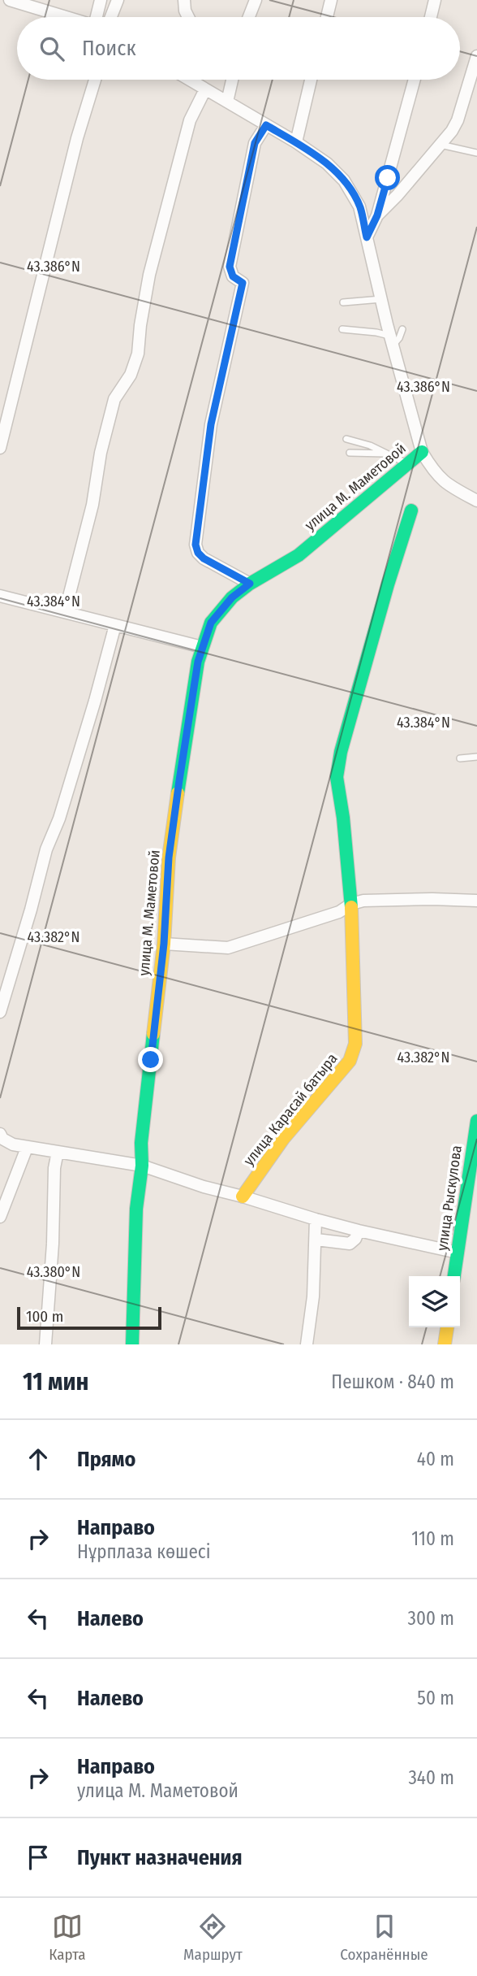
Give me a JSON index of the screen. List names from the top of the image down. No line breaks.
{"streets":{"street":["улица М. Маметовой","улица Карасай батыра","улица Рыскулова"]},"scale_bar":"100 m","page":{"search":"Поиск","scale":"100 m","heading":["11 мин","Пешком · 840 m"],"list":[["Прямо","40 m"],["Направо","Нұрплаза көшесі","110 m"],["Налево","300 m"],["Налево","50 m"],["Направо","улица М. Маметовой","340 m"],"Пункт назначения"],"nav":["Карта","Маршрут","Сохранённые"]},"coordinates":["43.386°N","43.384°N","43.382°N","43.380°N"]}
